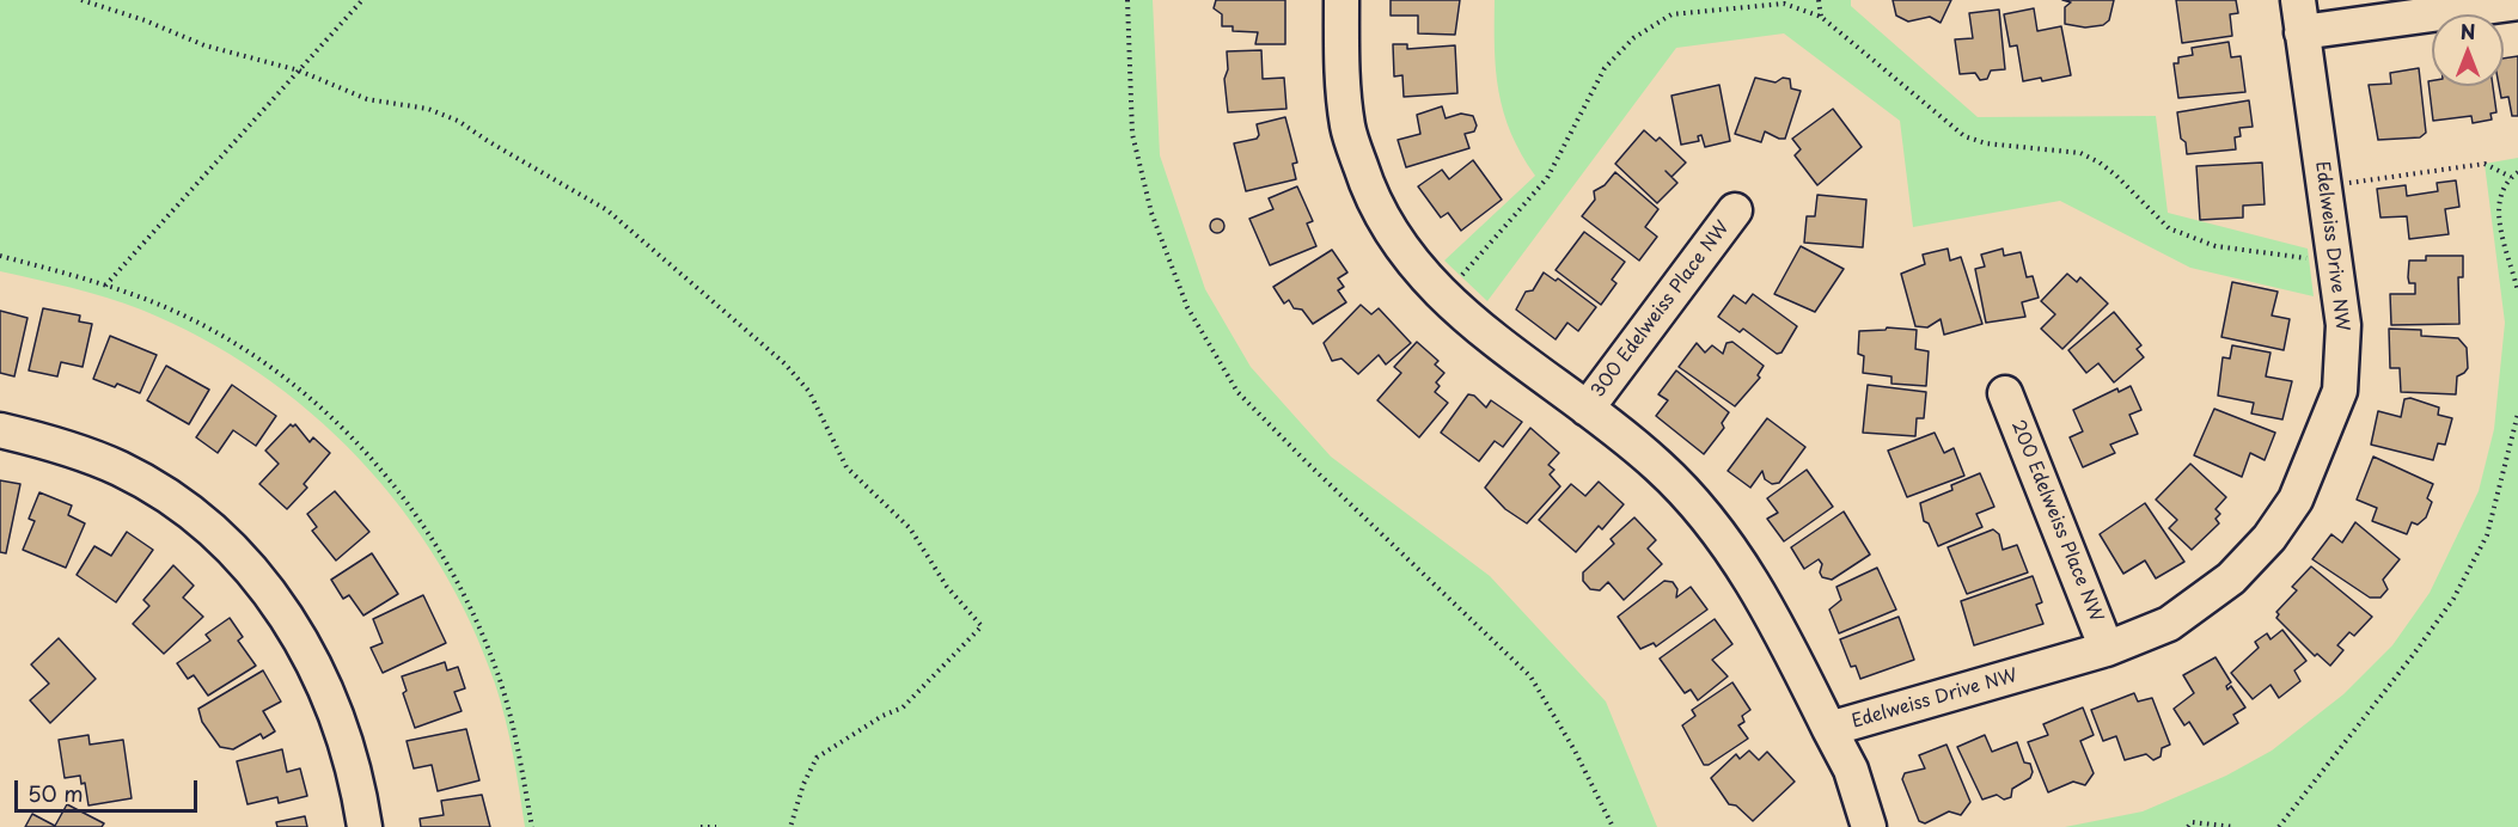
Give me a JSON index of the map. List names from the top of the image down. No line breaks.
{"streets":{"street":["Edelweiss Drive NW","300 Edelweiss Place NW","200 Edelweiss Place NW"]},"crossings":[["Edelweiss Drive NW","300 Edelweiss Place NW"],["Edelweiss Drive NW","200 Edelweiss Place NW"]],"scale_bar":"50 m","north":"top"}
